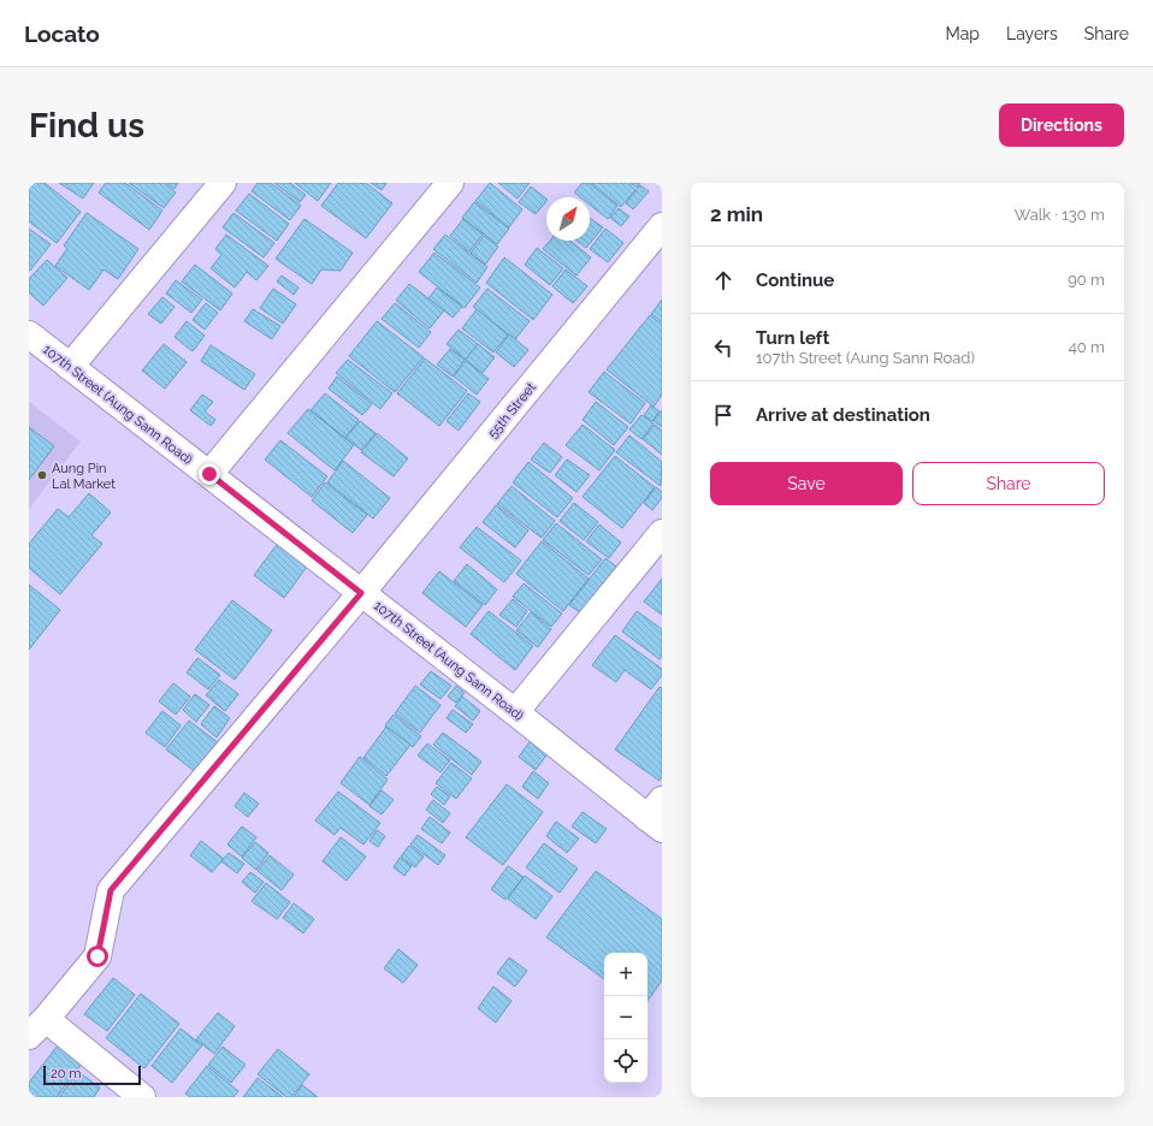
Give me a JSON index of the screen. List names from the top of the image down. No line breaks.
{"streets":{"street":["107th Street (Aung Sann Road)","55th Street"]},"crossings":[["107th Street (Aung Sann Road)","55th Street"]],"places":["Aung Pin Lal Market"],"scale_bar":"20 m","north":"top right","page":{"header":"Locato","nav":["Map","Layers","Share"],"buttons":["Directions",["Save","Share"]],"title":"Find us","heading":["2 min","Walk · 130 m"],"list":[["Continue","90 m"],["Turn left","107th Street (Aung Sann Road)","40 m"],"Arrive at destination"],"map_buttons":["+","−"],"scale":"20 m"}}
